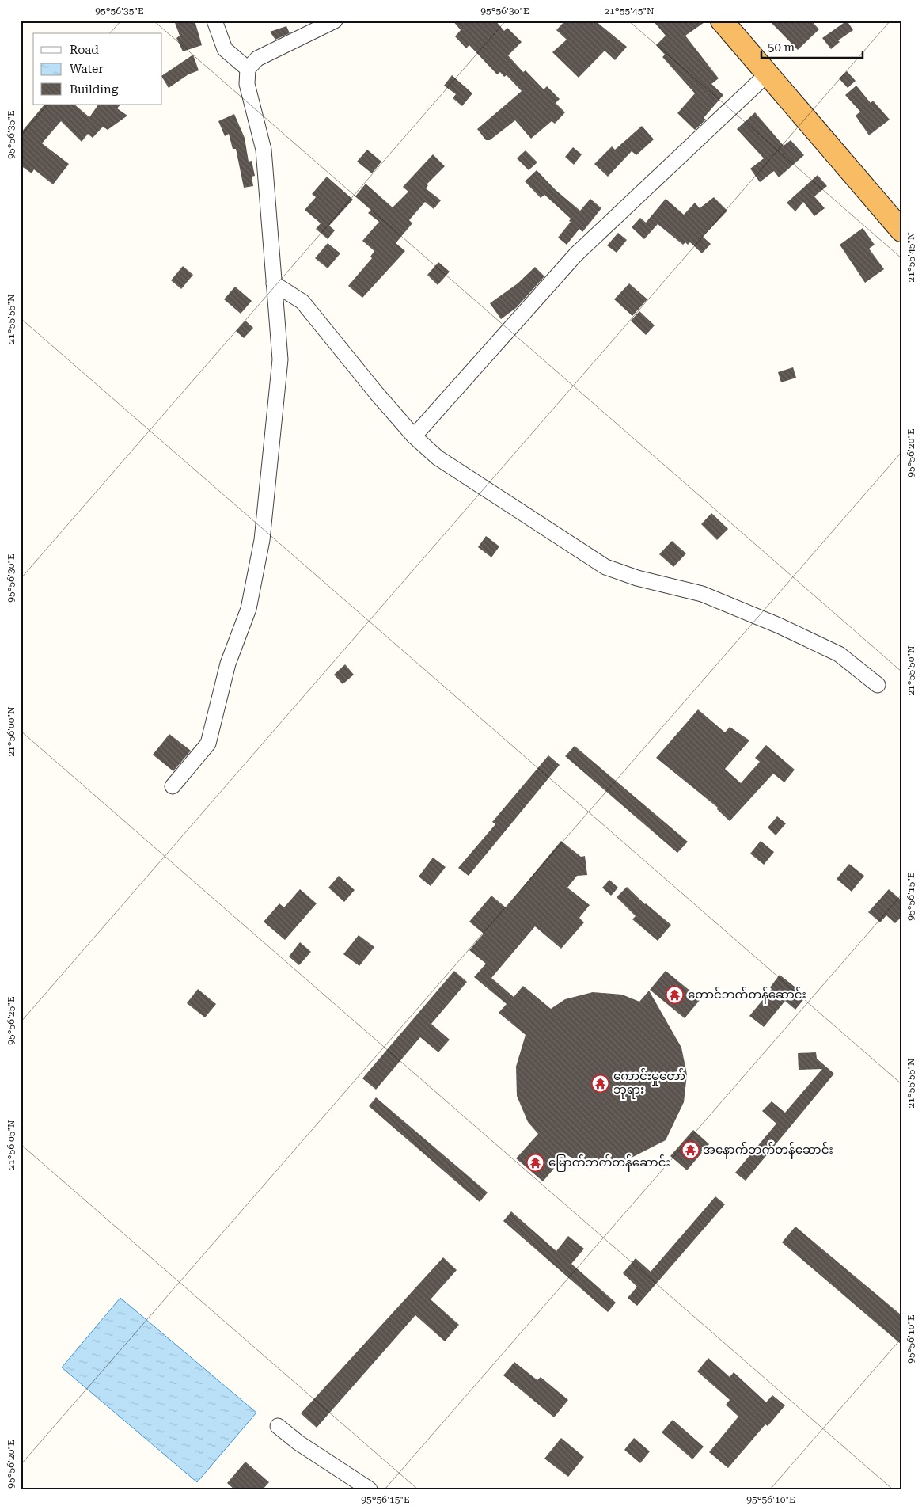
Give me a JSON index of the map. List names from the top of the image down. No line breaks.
{"places":{"temple":["တောင်ဘက်တန်ဆောင်း","ကောင်းမှုတော် ဘုရား","အနောက်ဘက်တန်ဆောင်း","မြောက်ဘက်တန်ဆောင်း"]},"legend":["Road","Water","Building"],"scale_bar":"50 m","coordinates":["95°56'35\"E","95°56'30\"E","21°55'45\"N","21°55'55\"N","95°56'20\"E","21°55'50\"N","21°56'00\"N","95°56'15\"E","95°56'25\"E","21°56'05\"N","95°56'10\"E"]}
